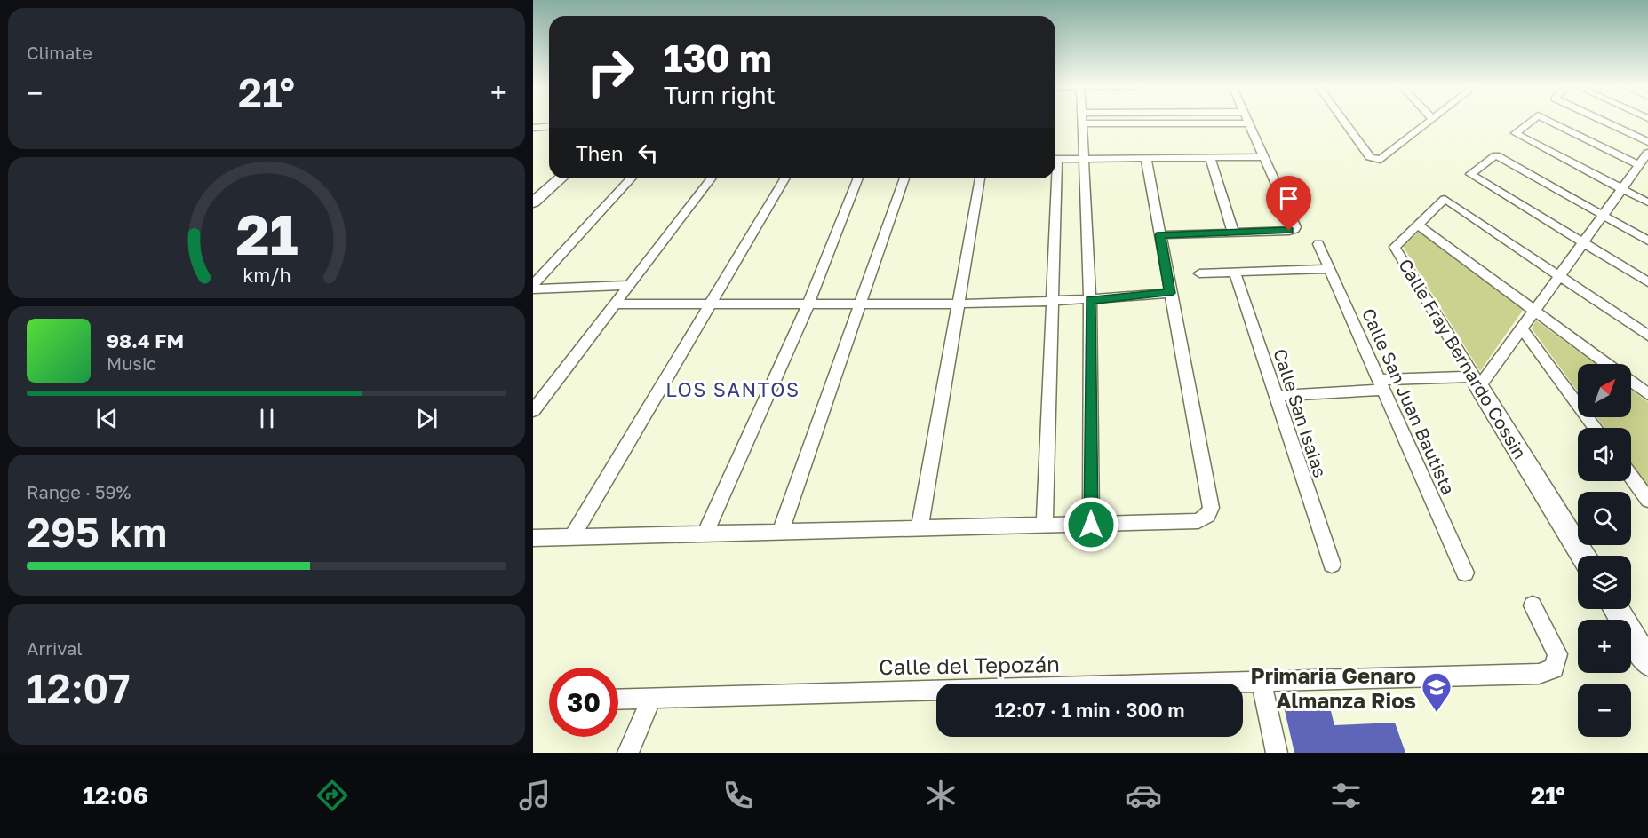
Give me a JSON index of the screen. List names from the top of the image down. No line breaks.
{"streets":{"street":["Calle Fray Bernardo Cossin","Calle San Juan Bautista","Calle San Isaias","Calle del Tepozán"]},"districts":["LOS SANTOS"],"places":{"school or university":["Primaria Genaro Almanza Rios"]},"north":"top right","page":{"tile":["Climate",["Range · 59%","295 km"],["Arrival","12:07"]],"turn":["130 m","Turn right"],"heat":["−","21°","+"],"then":"Then","song":["98.4 FM","Music"],"map_buttons":["+","−"],"limit":"30","trip":"12:07 · 1 min · 300 m","tabs":["12:06","21°"],"gauge":["21","km/h"]}}
